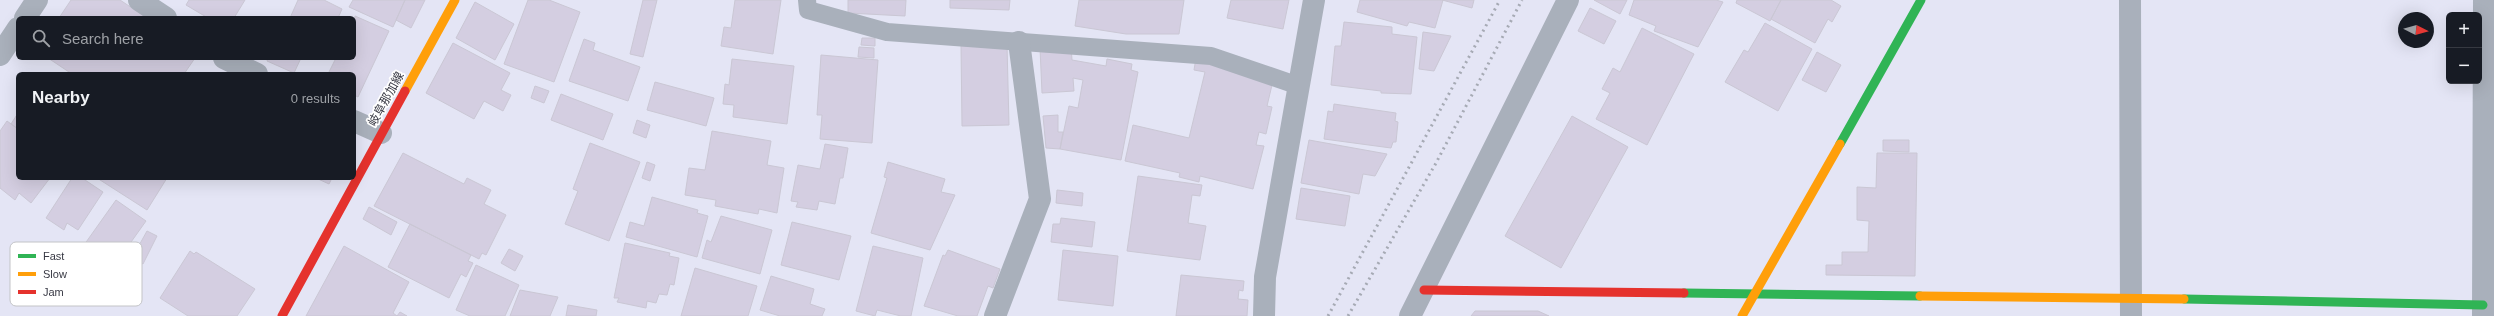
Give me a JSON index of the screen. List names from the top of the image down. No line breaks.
{"streets":{"street":["岐阜那加線"]},"legend":["Fast","Slow","Jam"],"north":"right","page":{"map_buttons":["+","−"],"search":"Search here","heading":["Nearby","0 results"]}}
